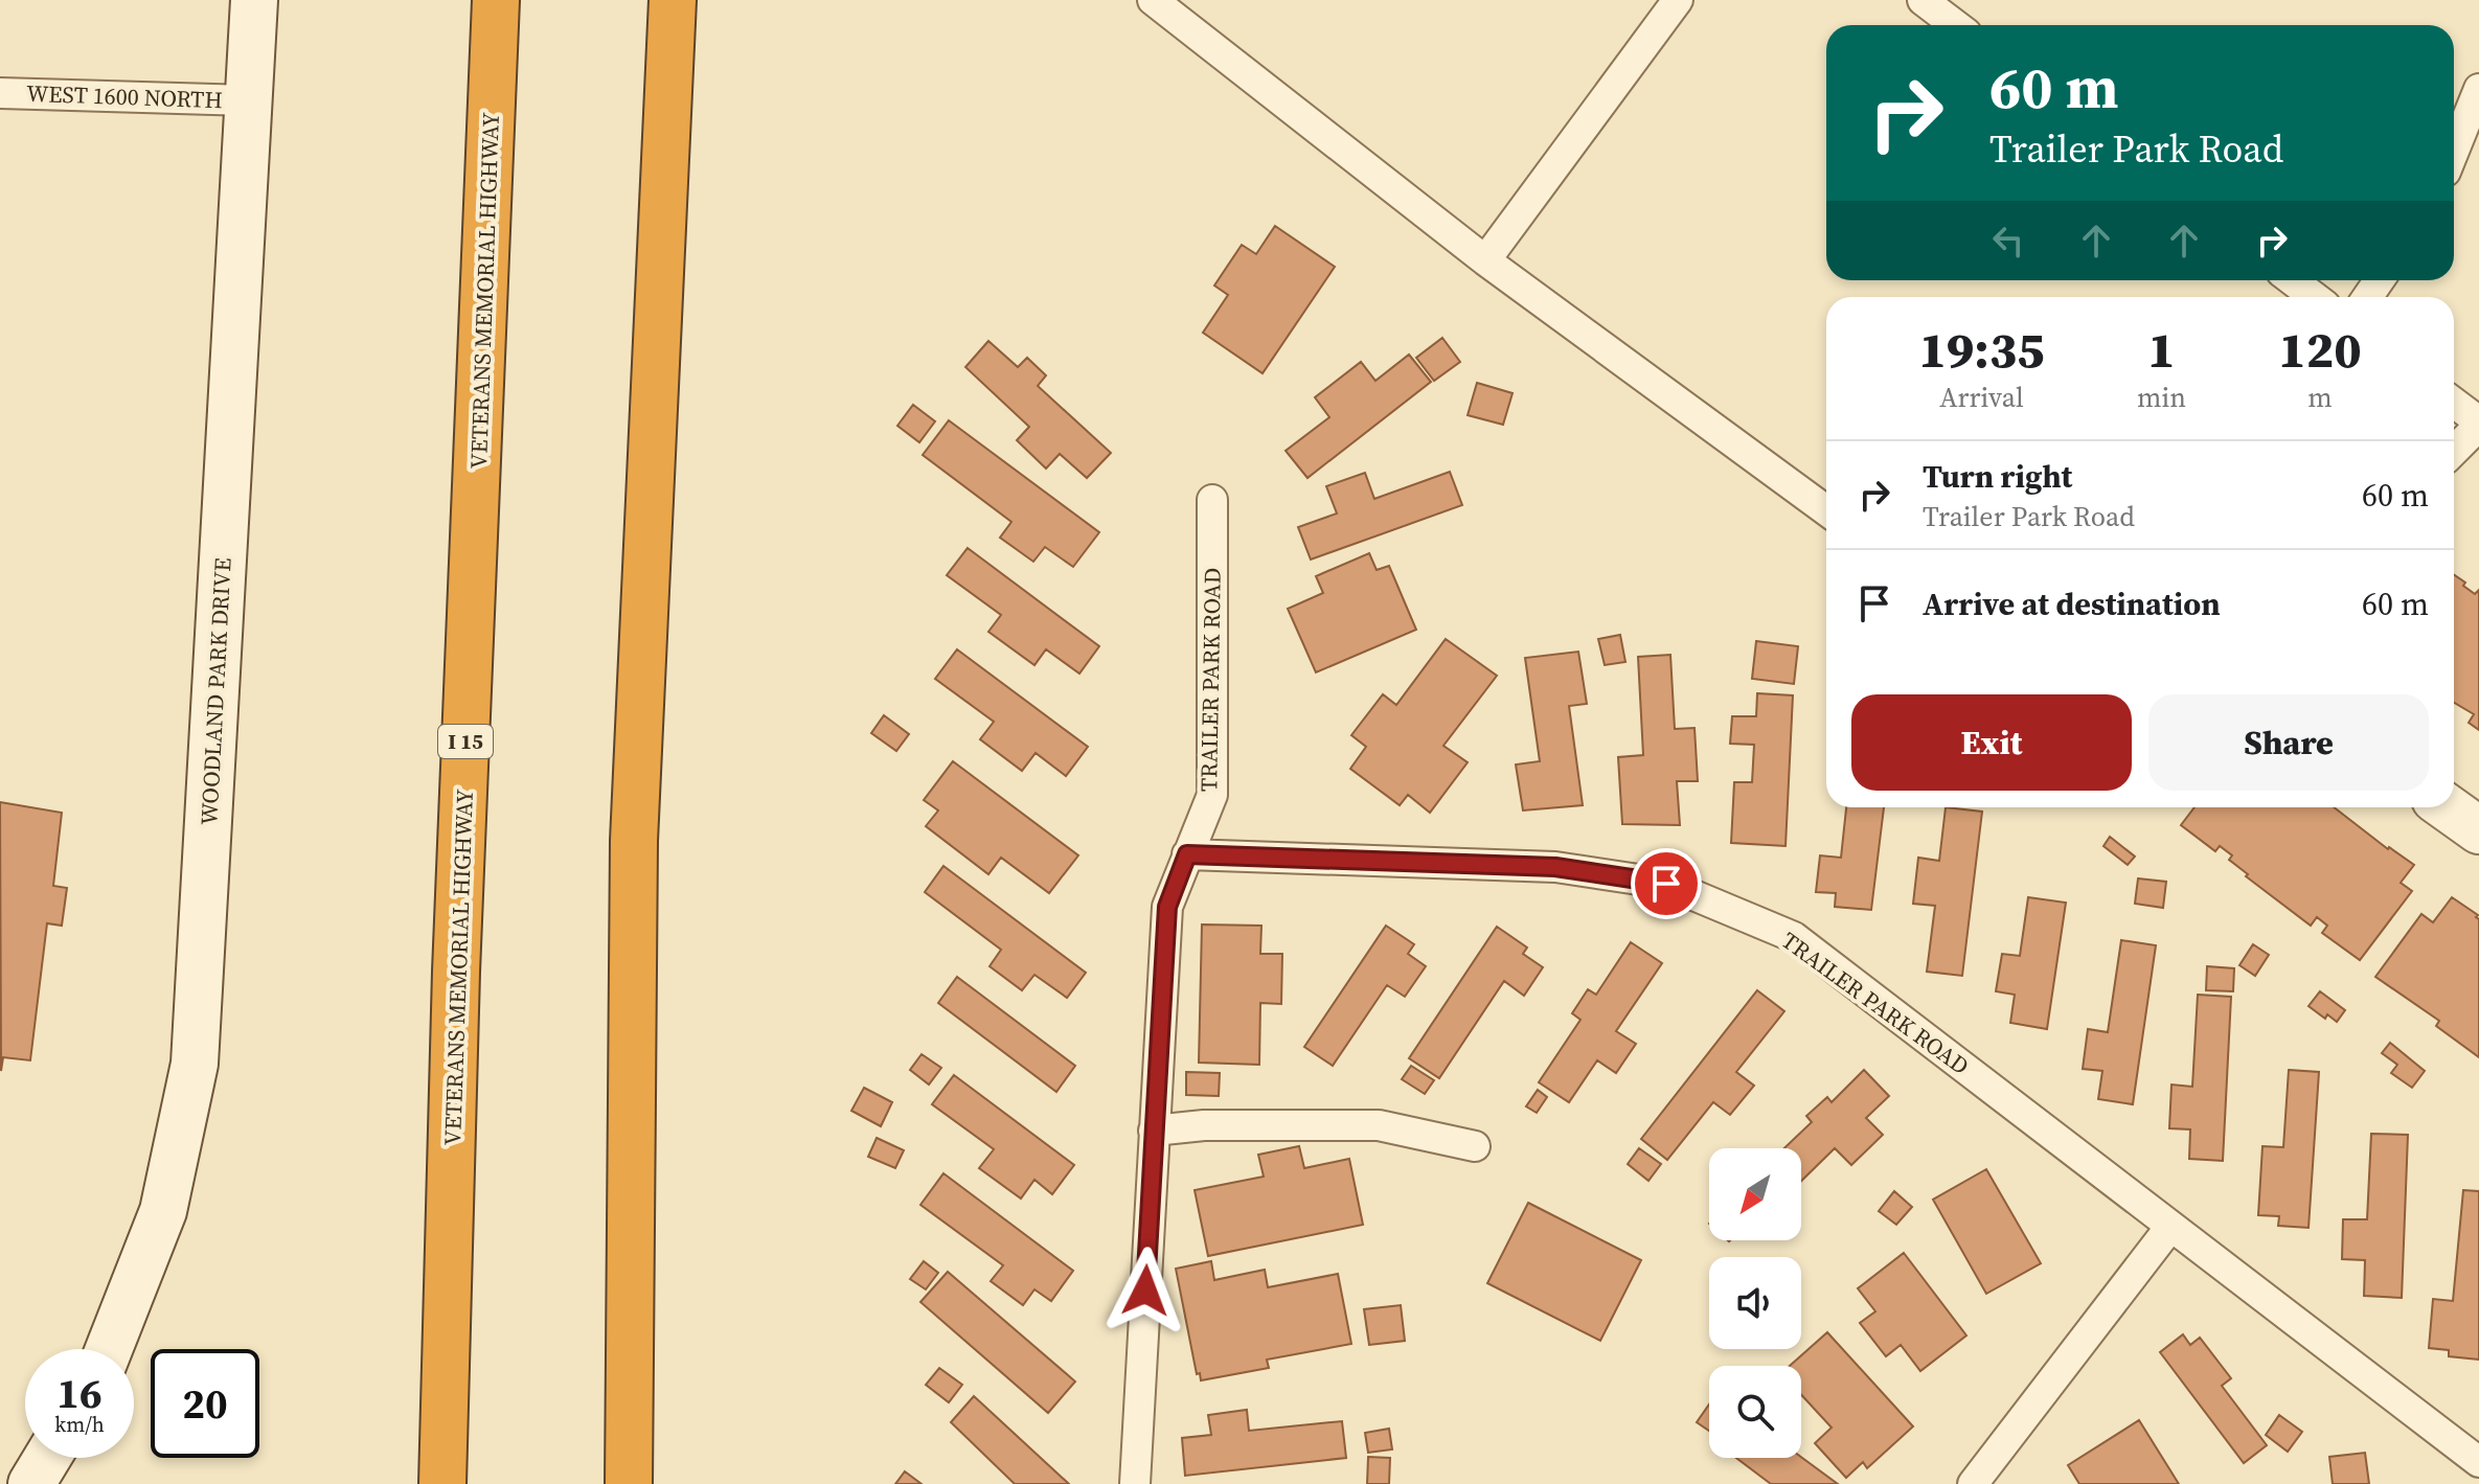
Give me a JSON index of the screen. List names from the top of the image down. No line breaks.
{"streets":{"highway":["VETERANS MEMORIAL HIGHWAY","I 15"],"street":["WOODLAND PARK DRIVE"],"lane":["WEST 1600 NORTH","TRAILER PARK ROAD"]},"crossings":[["WEST 1600 NORTH","WOODLAND PARK DRIVE"]],"north":"bottom left","page":{"turn":["60 m","Trailer Park Road"],"eta":["19:35","Arrival","1","min","120","m"],"list":[{"name":"Turn right","note":"Trailer Park Road","value":"60 m"},{"name":"Arrive at destination","value":"60 m"}],"buttons":["Exit","Share"],"speed":"16 km/h","limit":"20"}}
